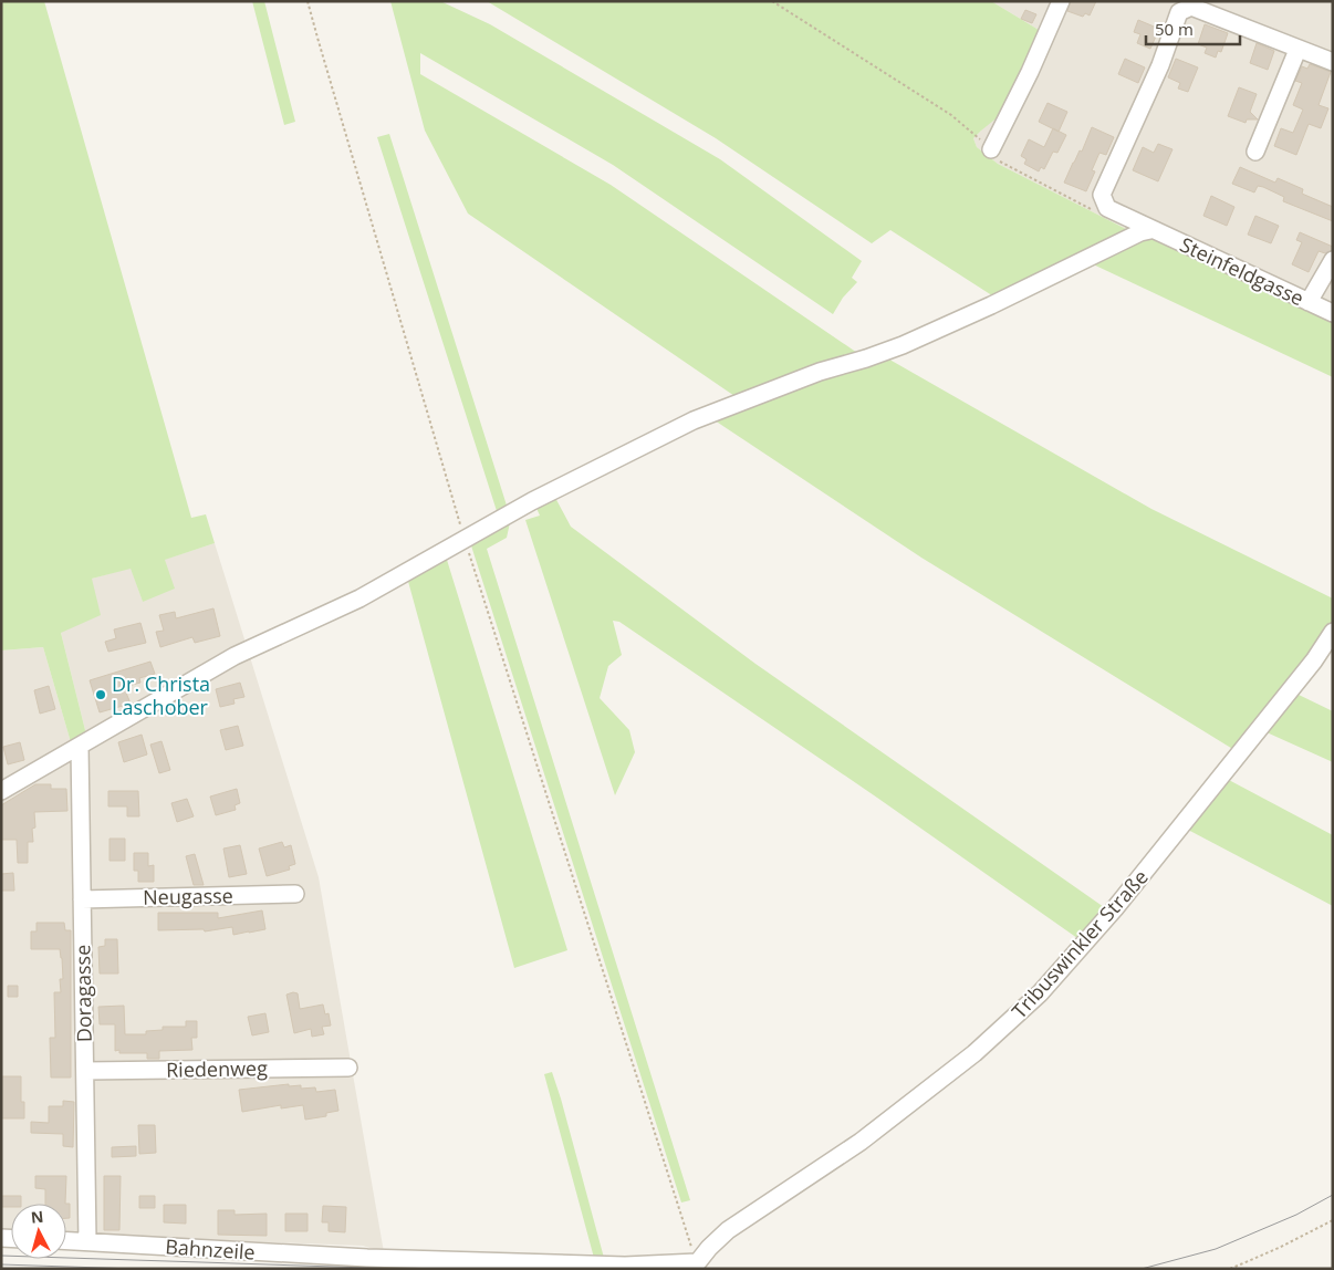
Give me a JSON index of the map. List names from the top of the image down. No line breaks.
{"streets":{"street":["Steinfeldgasse","Neugasse","Tribuswinkler Straße","Doragasse","Riedenweg","Bahnzeile"]},"crossings":[["Neugasse","Doragasse"],["Tribuswinkler Straße","Bahnzeile"],["Doragasse","Riedenweg"],["Doragasse","Bahnzeile"]],"places":["Dr. Christa Laschober"],"scale_bar":"50 m","north":"top"}
